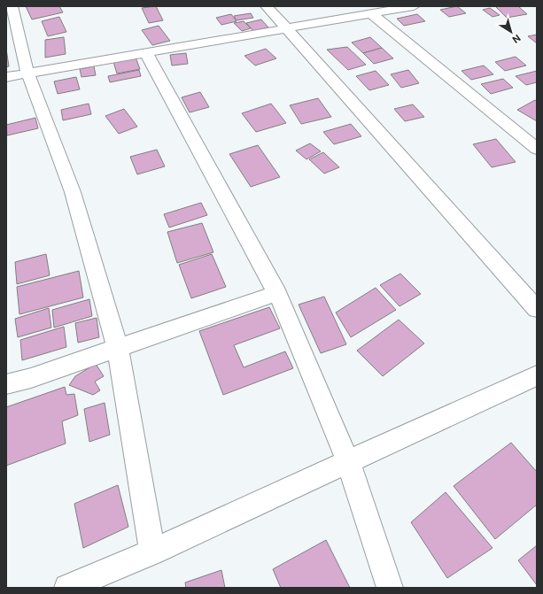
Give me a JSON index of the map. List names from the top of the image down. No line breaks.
{"north":"bottom right"}
